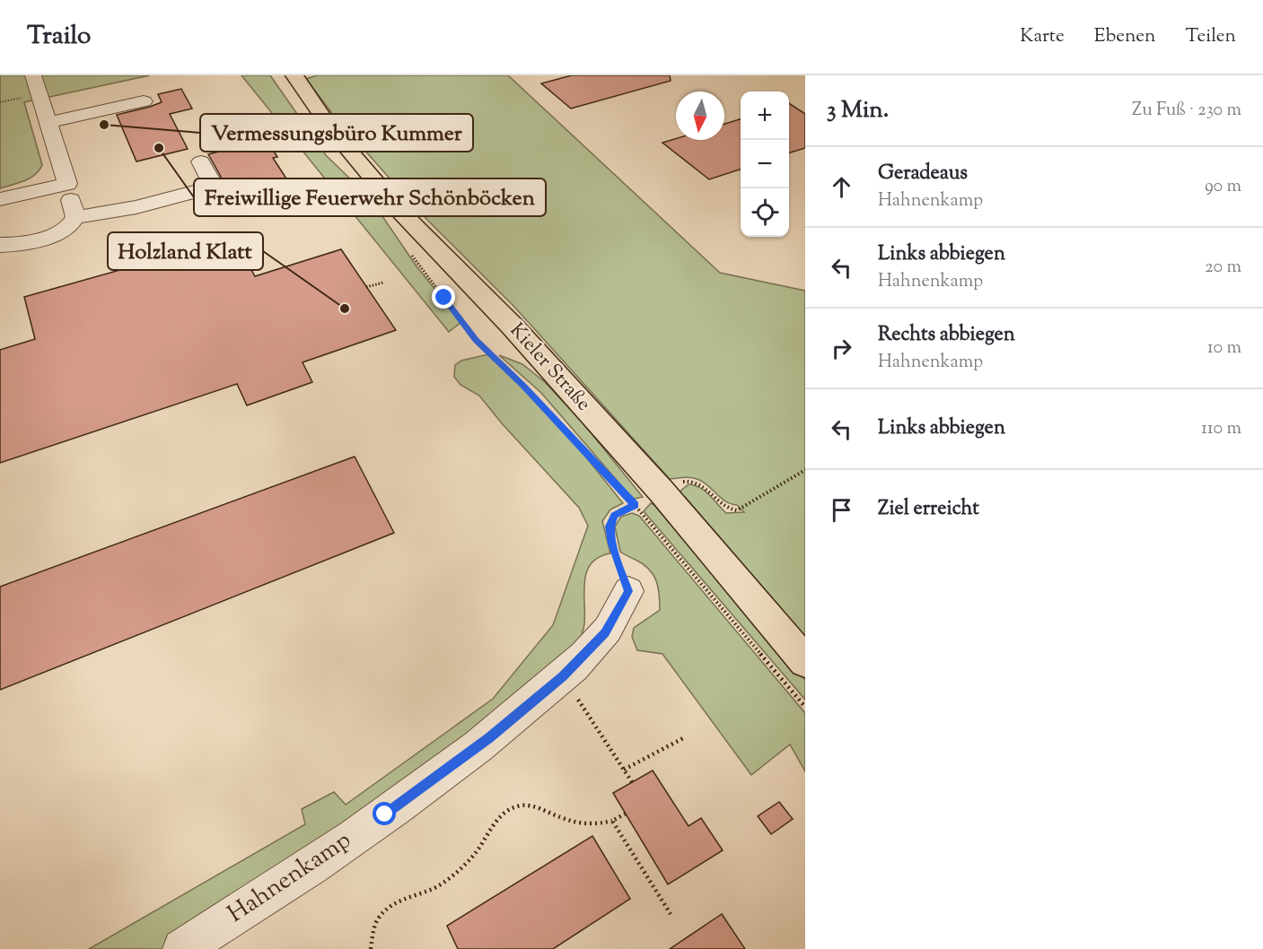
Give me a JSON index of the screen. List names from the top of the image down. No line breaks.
{"streets":{"main road":["Kieler Straße"],"street":["Hahnenkamp"]},"places":["Vermessungsbüro Kummer","Freiwillige Feuerwehr Schönböcken","Holzland Klatt"],"north":"bottom","page":{"header":"Trailo","nav":["Karte","Ebenen","Teilen"],"heading":["3 Min.","Zu Fuß · 230 m"],"map_buttons":["+","−"],"list":[["Geradeaus","Hahnenkamp","90 m"],["Links abbiegen","Hahnenkamp","20 m"],["Rechts abbiegen","Hahnenkamp","10 m"],["Links abbiegen","110 m"],"Ziel erreicht"]}}
